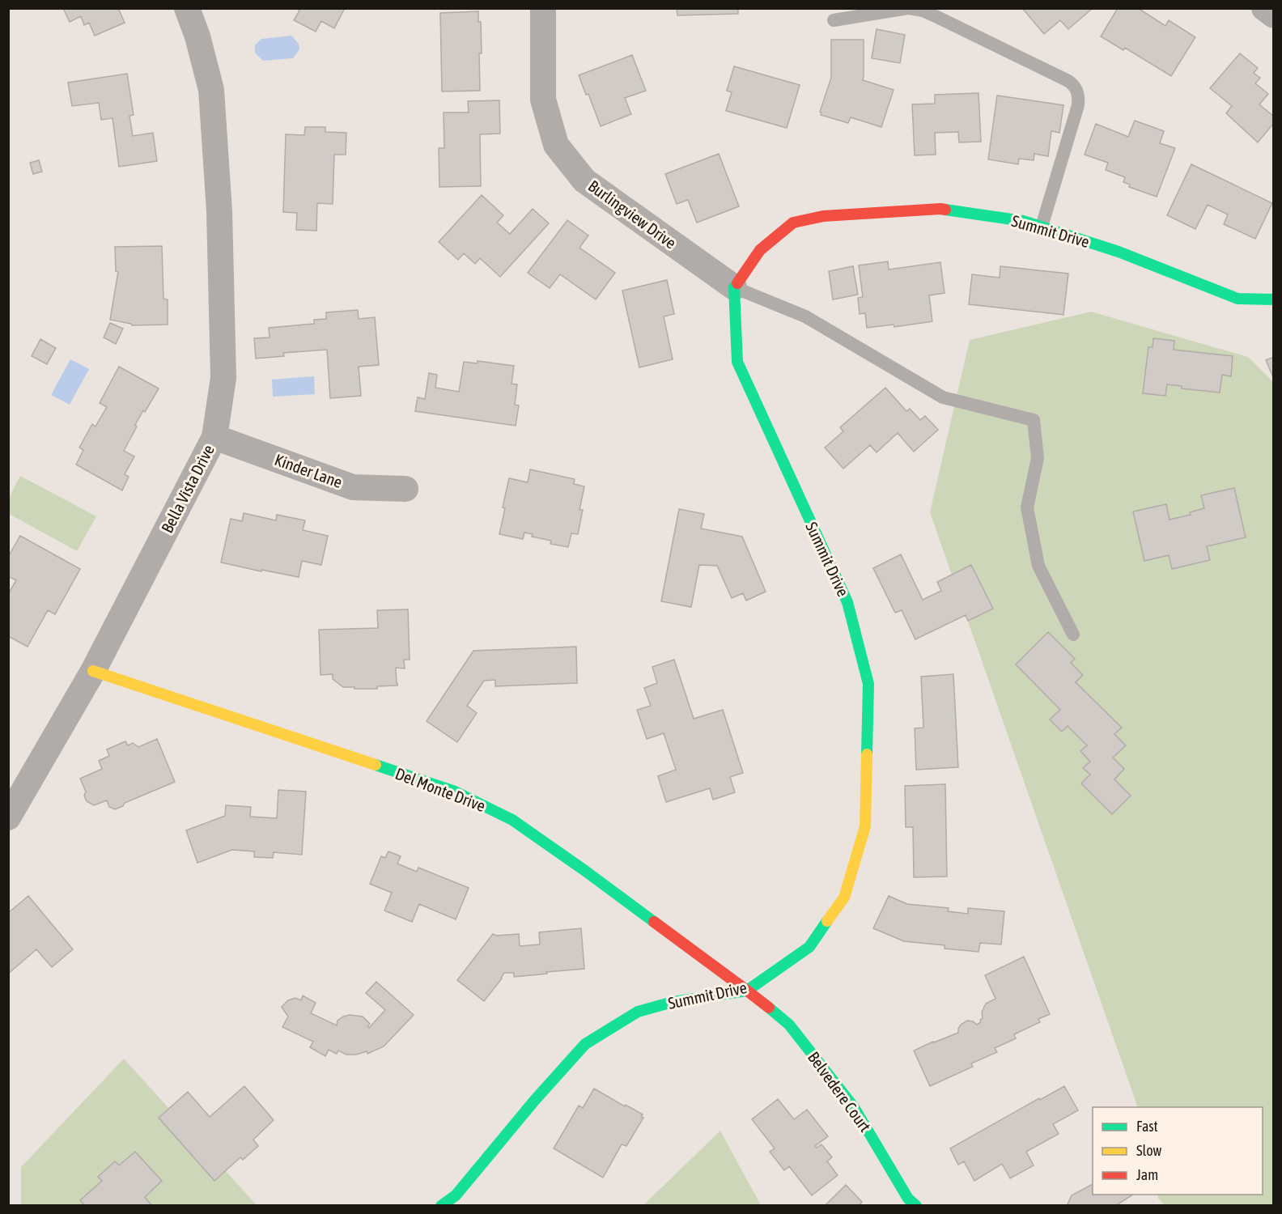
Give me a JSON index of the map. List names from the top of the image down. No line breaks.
{"streets":{"street":["Burlingview Drive","Summit Drive","Kinder Lane","Bella Vista Drive","Del Monte Drive","Belvedere Court"]},"crossings":[["Burlingview Drive","Summit Drive"],["Summit Drive","Del Monte Drive"],["Summit Drive","Belvedere Court"],["Kinder Lane","Bella Vista Drive"],["Bella Vista Drive","Del Monte Drive"],["Del Monte Drive","Belvedere Court"]],"legend":["Fast","Slow","Jam"]}
